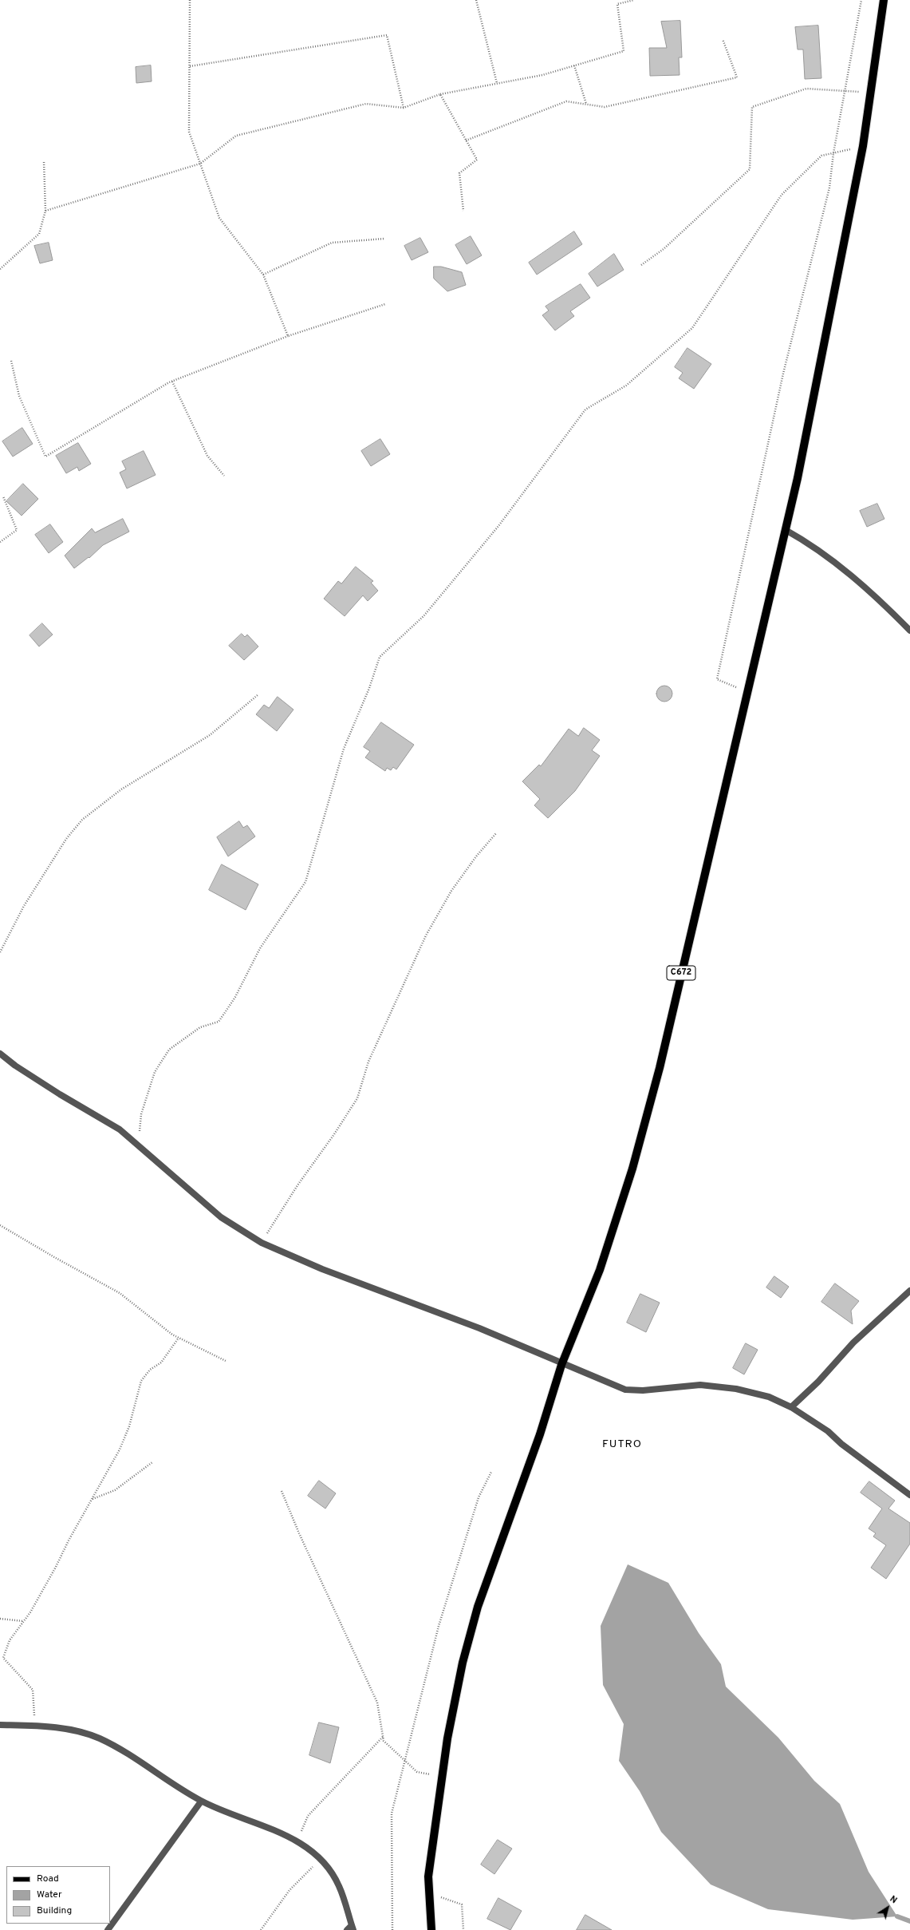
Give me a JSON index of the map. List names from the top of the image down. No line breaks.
{"streets":{"main road":["C672"]},"districts":["FUTRO"],"legend":["Road","Water","Building"],"north":"top right"}
